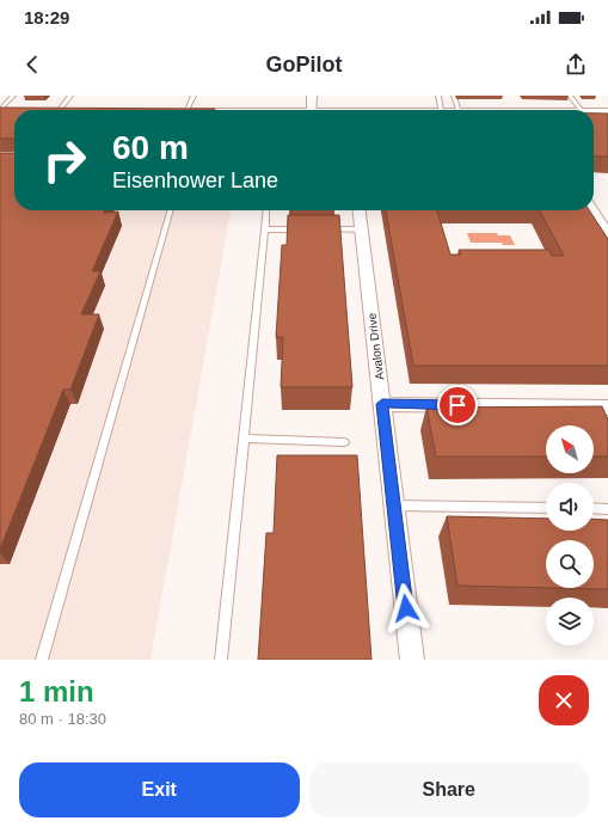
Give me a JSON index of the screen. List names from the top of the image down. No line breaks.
{"streets":{"street":["Avalon Drive"]},"north":"top left","page":{"status":"18:29","header":"GoPilot","turn":["60 m","Eisenhower Lane"],"heading":["1 min","80 m · 18:30"],"buttons":["Exit","Share"]}}
